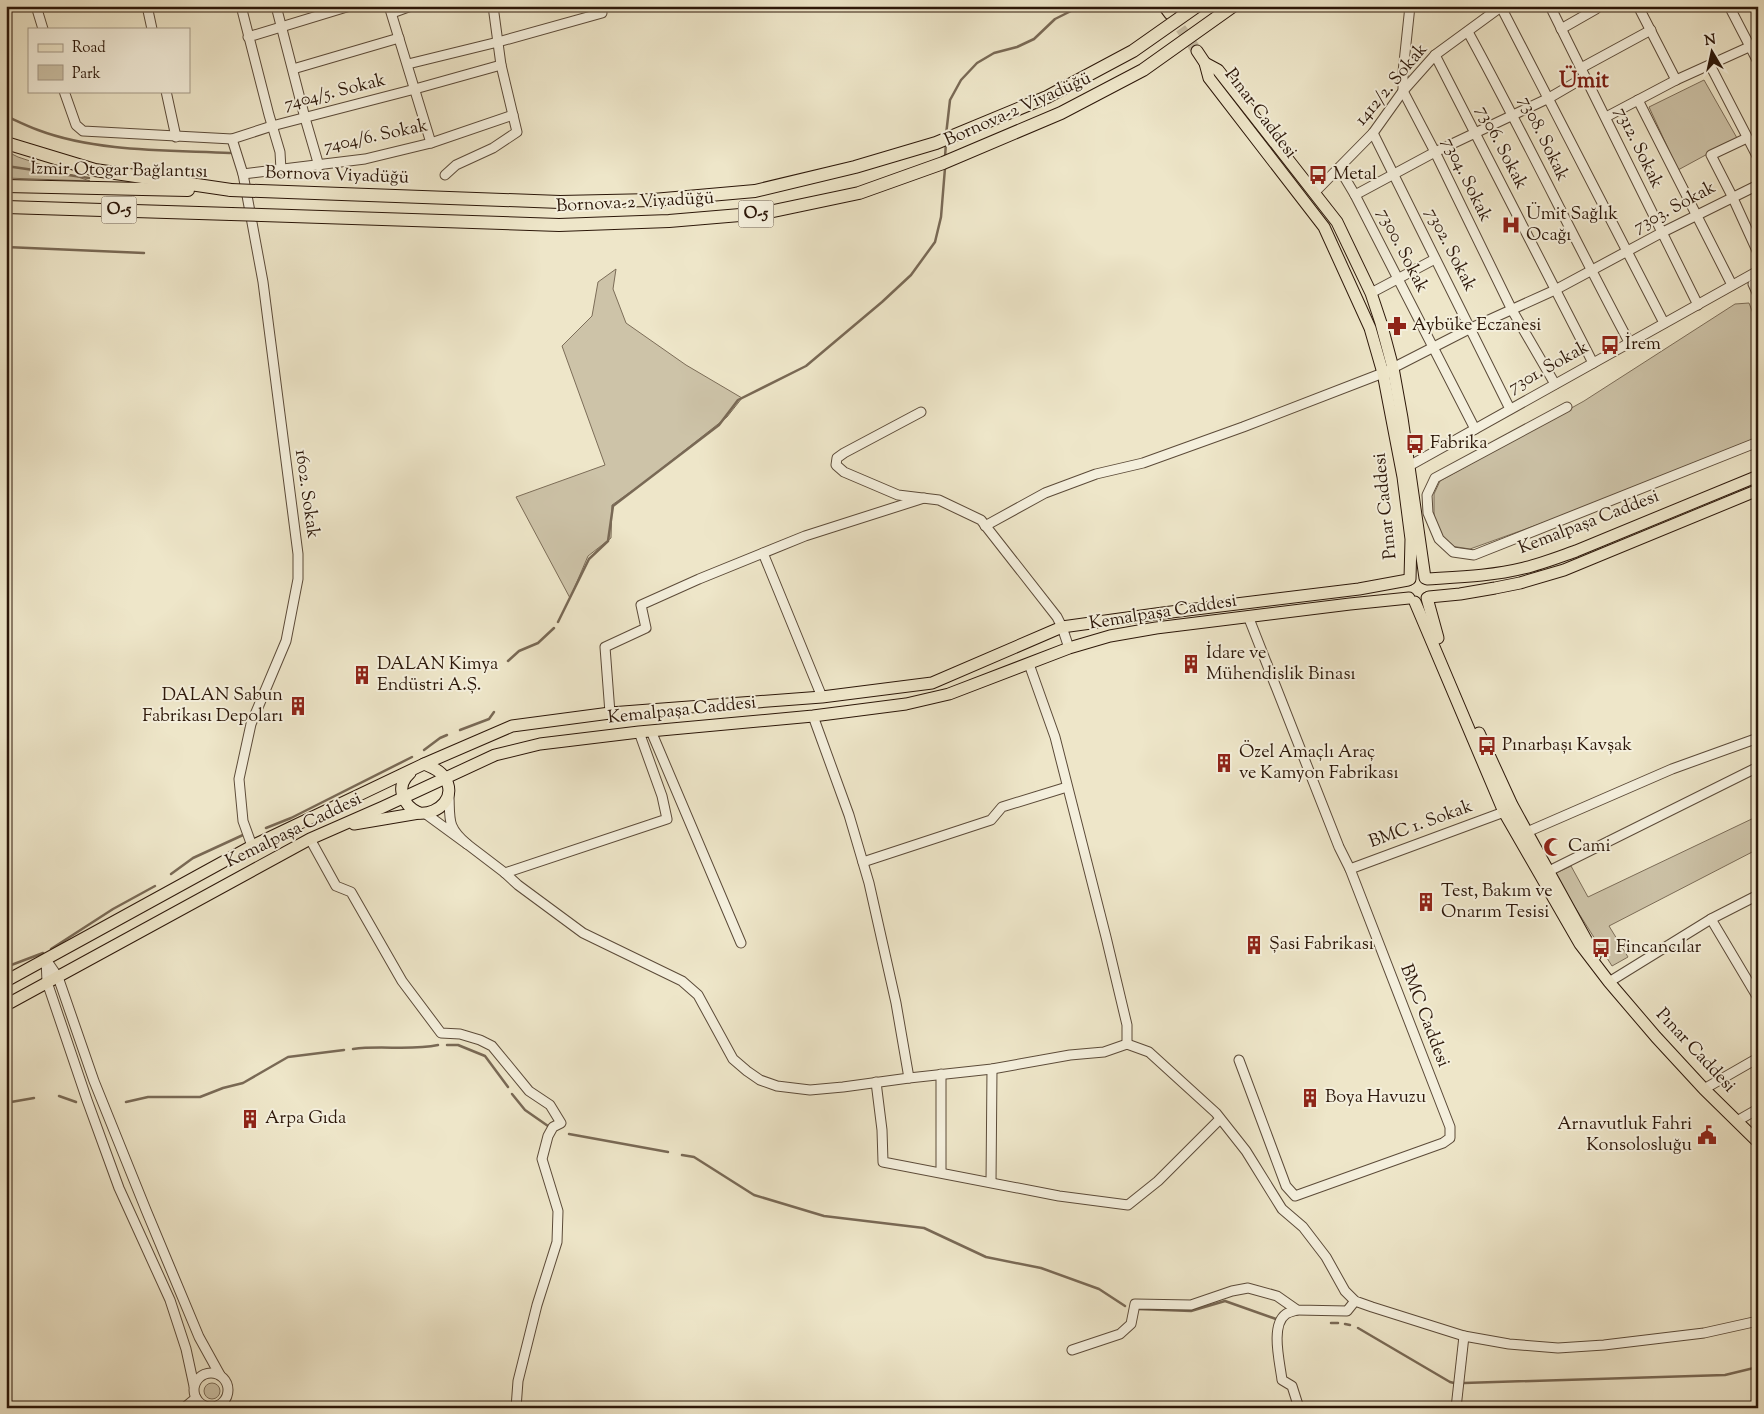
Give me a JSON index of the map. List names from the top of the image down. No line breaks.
{"streets":{"highway":["Bornova-2 Viyadüğü","İzmir Otogar Bağlantısı","Bornova Viyadüğü","O-5"],"main road":["Pınar Caddesi","Kemalpaşa Caddesi"],"street":["1412/2. Sokak","7404/5. Sokak","7404/6. Sokak","7308. Sokak","7306. Sokak","7312. Sokak","7304. Sokak","7303. Sokak","7302. Sokak","7300. Sokak","7301. Sokak","1602. Sokak","BMC 1. Sokak","BMC Caddesi"]},"crossings":[["1412/2. Sokak","Pınar Caddesi"],["1412/2. Sokak","7308. Sokak"],["1412/2. Sokak","7306. Sokak"],["1412/2. Sokak","7304. Sokak"],["1412/2. Sokak","7302. Sokak"],["1412/2. Sokak","7300. Sokak"],["7404/5. Sokak","1602. Sokak"],["Bornova-2 Viyadüğü","Bornova Viyadüğü"],["Pınar Caddesi","7303. Sokak"],["Pınar Caddesi","7301. Sokak"],["Pınar Caddesi","Kemalpaşa Caddesi"],["Pınar Caddesi","BMC 1. Sokak"],["7404/6. Sokak","1602. Sokak"],["7308. Sokak","7303. Sokak"],["7308. Sokak","7301. Sokak"],["7306. Sokak","7303. Sokak"],["7306. Sokak","7301. Sokak"],["7312. Sokak","7303. Sokak"],["7312. Sokak","7301. Sokak"],["İzmir Otogar Bağlantısı","Bornova Viyadüğü"],["7304. Sokak","7303. Sokak"],["7304. Sokak","7301. Sokak"],["7303. Sokak","7302. Sokak"],["7303. Sokak","7300. Sokak"],["7302. Sokak","7301. Sokak"],["7300. Sokak","7301. Sokak"],["1602. Sokak","Kemalpaşa Caddesi"],["Kemalpaşa Caddesi","BMC Caddesi"],["BMC 1. Sokak","BMC Caddesi"]],"districts":["Ümit"],"places":{"bus stop":["Metal","İrem","Fabrika","Pınarbaşı Kavşak","Fincancılar"],"hospital":["Ümit Sağlık Ocağı"],"pharmacy":["Aybüke Eczanesi"],"building":["İdare ve Mühendislik Binası","DALAN Kimya Endüstri A.Ş.","DALAN Sabun Fabrikası Depoları","Özel Amaçlı Araç ve Kamyon Fabrikası","Test, Bakım ve Onarım Tesisi","Şasi Fabrikası","Boya Havuzu","Arpa Gıda"],"mosque":["Cami"],"public building":["Arnavutluk Fahri Konsolosluğu"]},"legend":["Road","Park"],"north":"top"}
